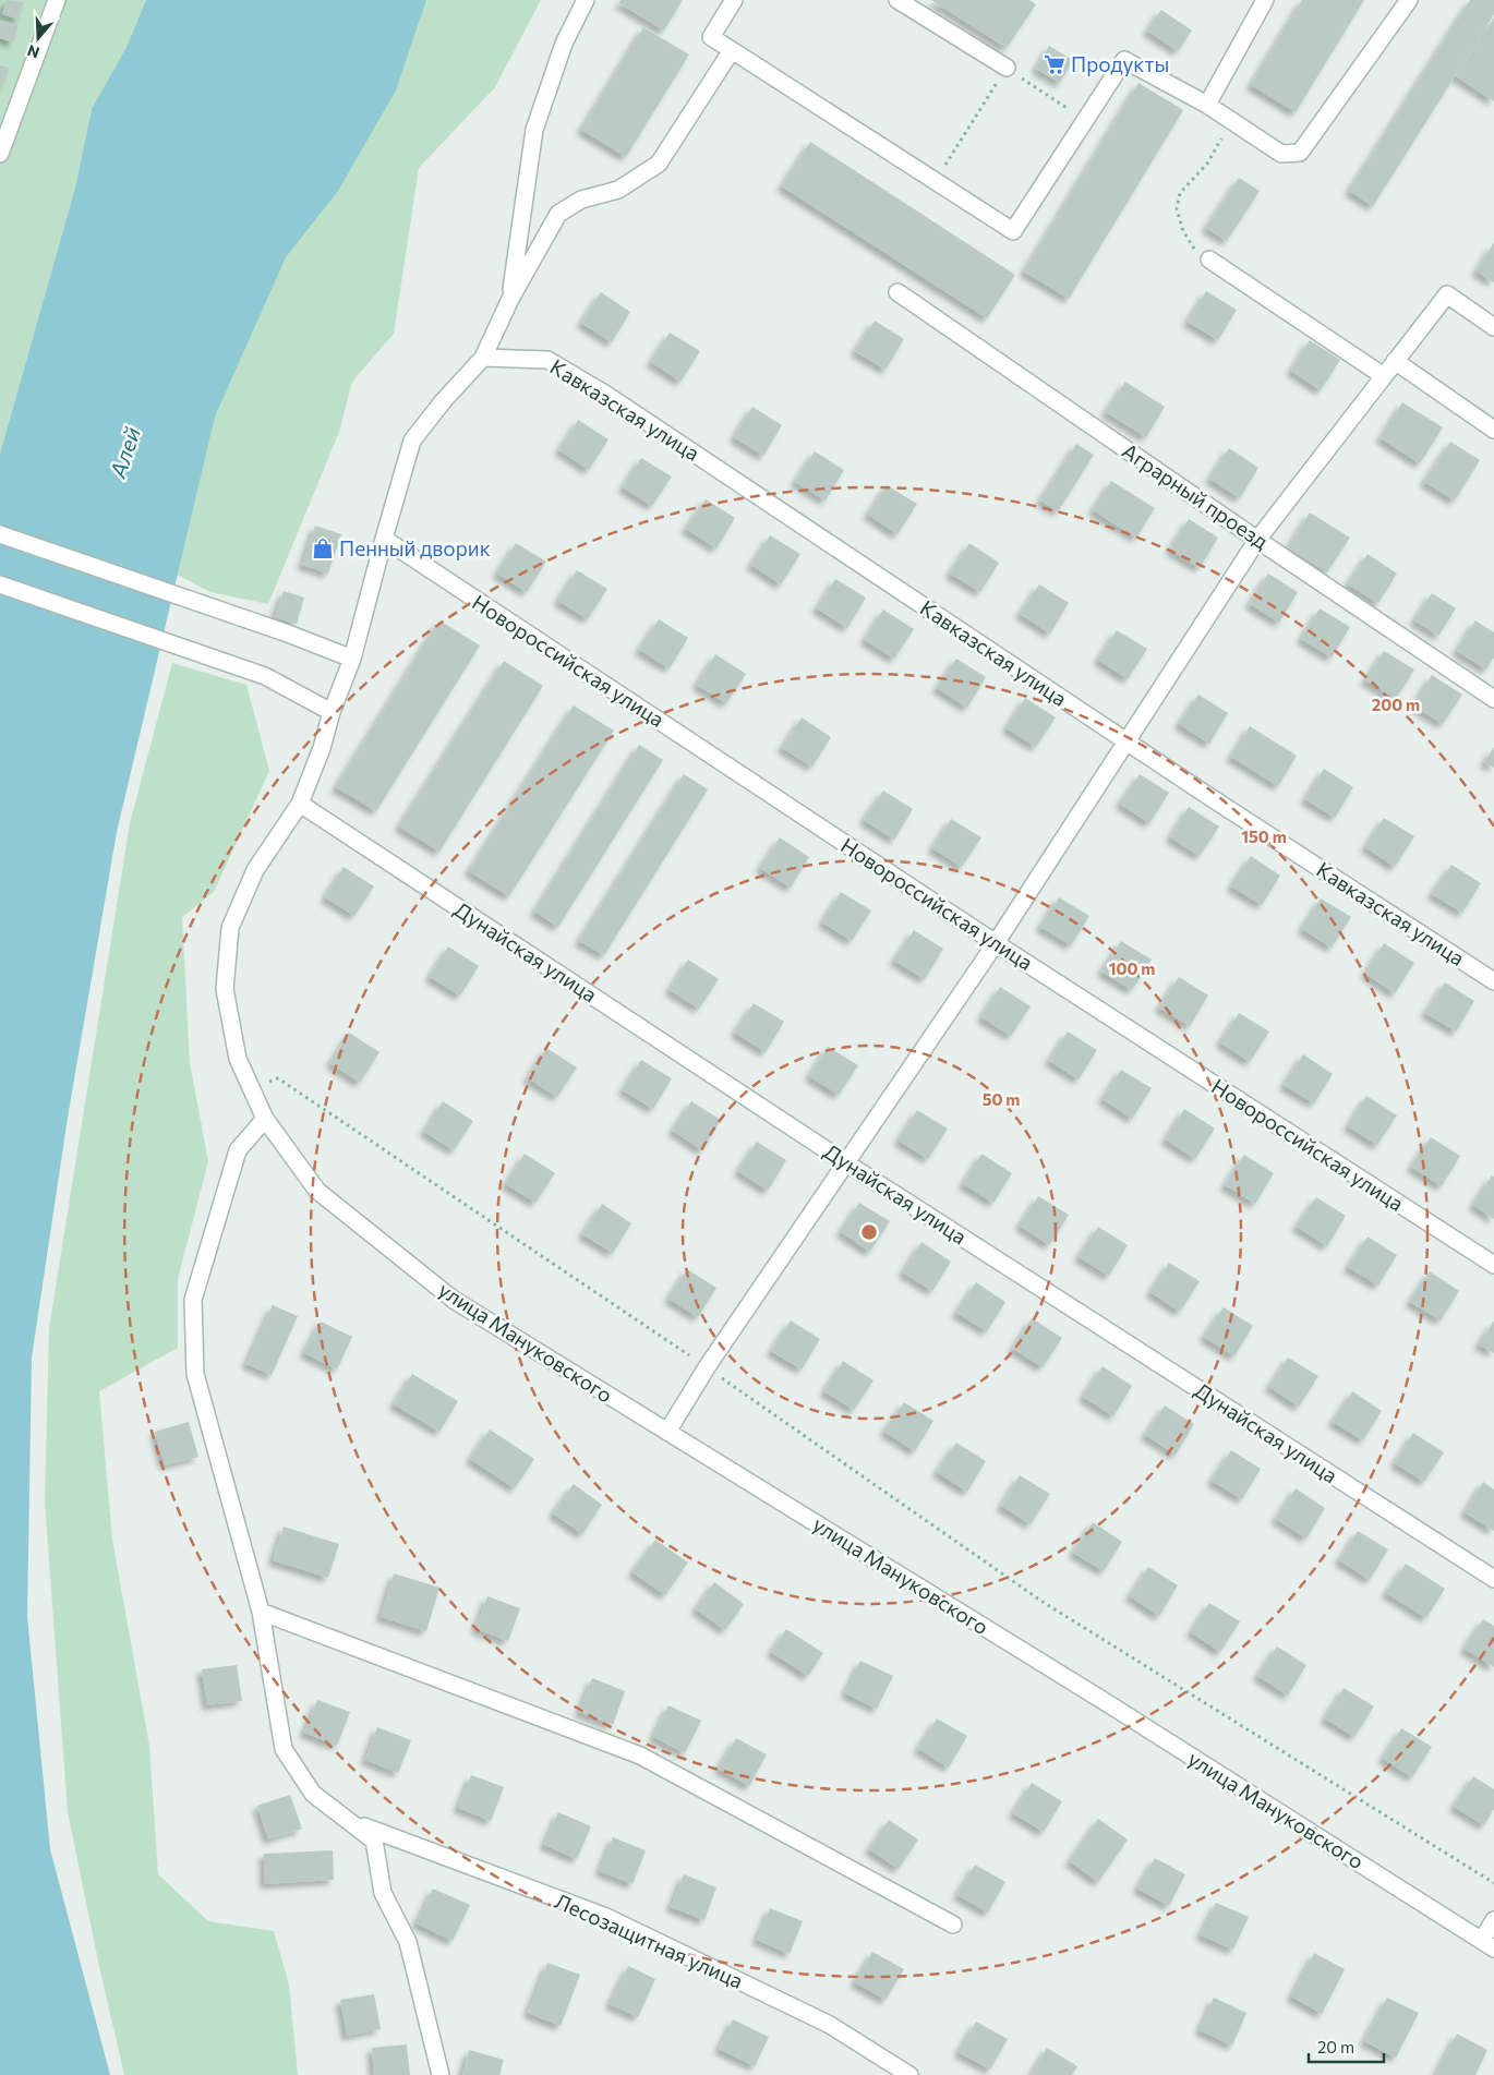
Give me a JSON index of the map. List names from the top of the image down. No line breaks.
{"streets":{"street":["Кавказская улица","Аграрный проезд","Новороссийская улица","Дунайская улица","улица Мануковского","Лесозащитная улица"]},"crossings":[["Кавказская улица","улица Мануковского"],["Новороссийская улица","улица Мануковского"],["Дунайская улица","улица Мануковского"]],"water":["Алей"],"places":{"supermarket":["Продукты"],"shop":["Пенный дворик"]},"scale_bar":"20 m","north":"bottom","rings":["200 m","150 m","100 m","50 m"]}
